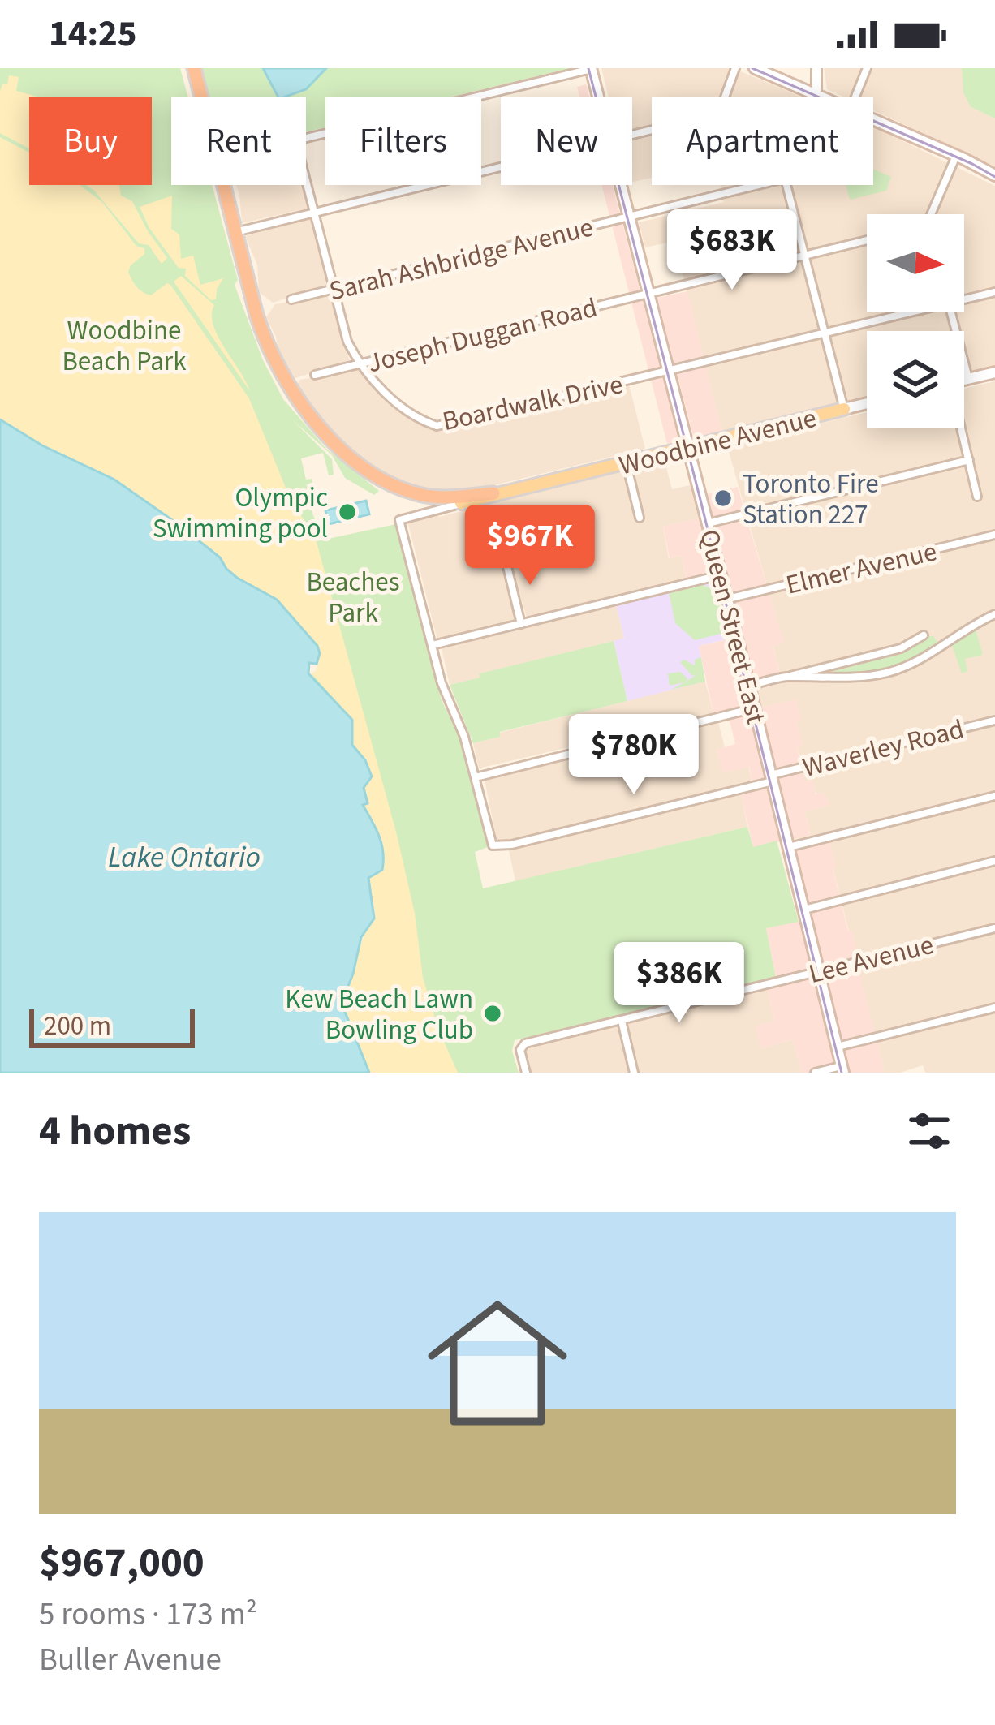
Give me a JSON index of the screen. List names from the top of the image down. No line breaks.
{"streets":{"highway":["Woodbine Avenue"],"main road":["Queen Street East"],"street":["Sarah Ashbridge Avenue","Joseph Duggan Road","Boardwalk Drive","Elmer Avenue","Waverley Road","Lee Avenue"]},"crossings":[["Sarah Ashbridge Avenue","Boardwalk Drive"],["Sarah Ashbridge Avenue","Queen Street East"],["Joseph Duggan Road","Boardwalk Drive"],["Joseph Duggan Road","Queen Street East"],["Boardwalk Drive","Queen Street East"],["Woodbine Avenue","Queen Street East"],["Elmer Avenue","Queen Street East"],["Queen Street East","Waverley Road"],["Queen Street East","Lee Avenue"]],"water":["Lake Ontario"],"parks":["Woodbine Beach Park","Beaches Park"],"places":["Toronto Fire Station 227","Olympic Swimming pool","Kew Beach Lawn Bowling Club"],"scale_bar":"200 m","north":"right","page":{"status":"14:25","chip":["Buy","Rent","Filters","New","Apartment"],"price":["$683K","$967K","$780K","$386K"],"scale":"200 m","heading":"4 homes","list":[{"name":"$967,000","note":"5 rooms · 173 m² · Buller Avenue"}]}}
